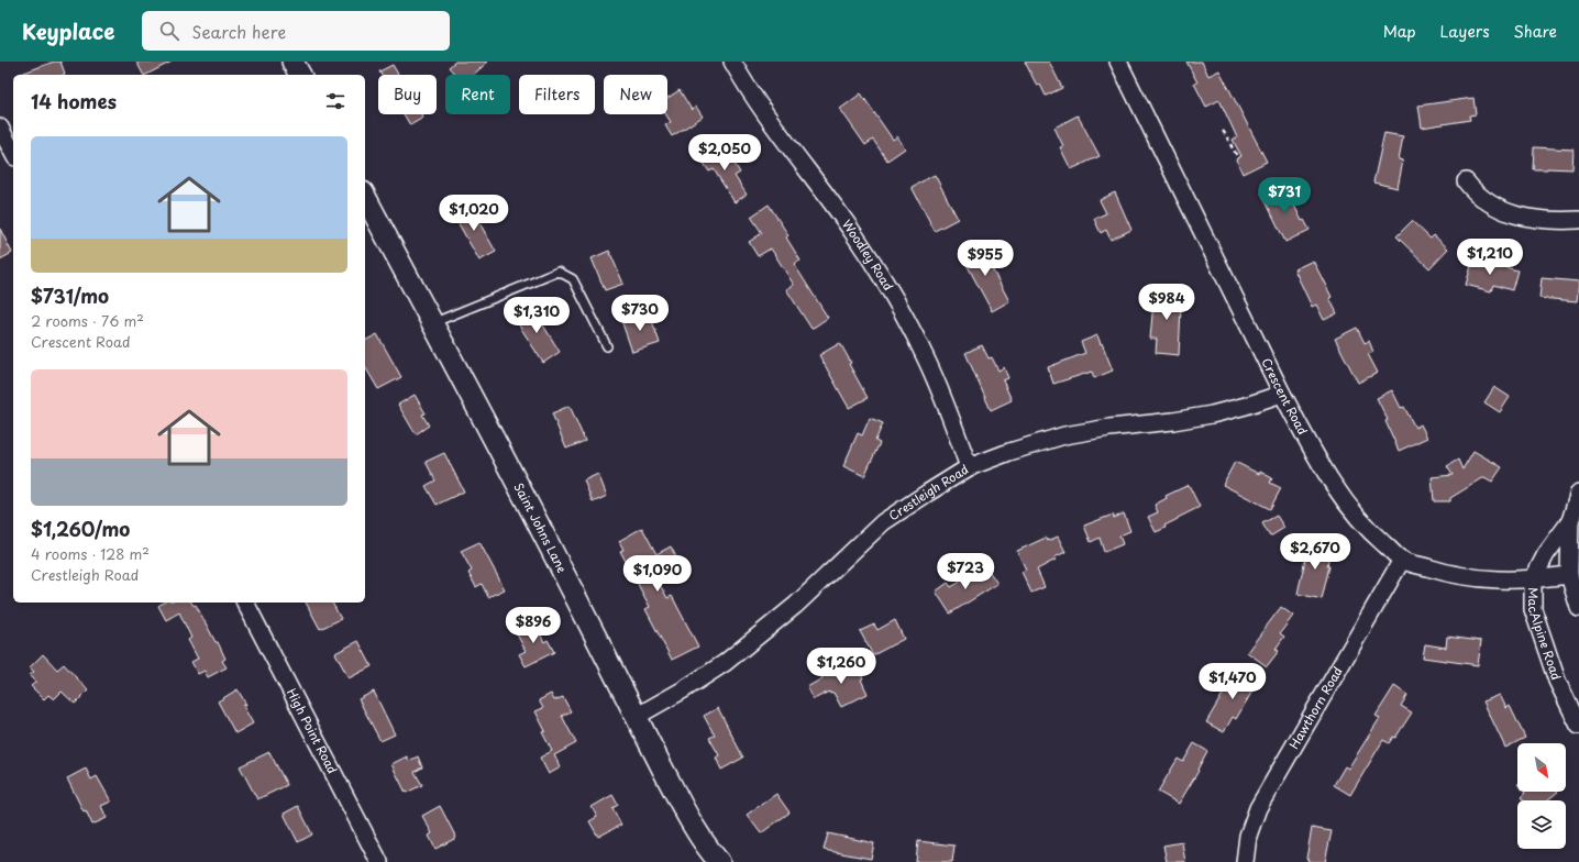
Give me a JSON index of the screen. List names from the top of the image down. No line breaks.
{"streets":{"street":["Woodley Road","Crescent Road","Crestleigh Road","Saint Johns Lane","MacAlpine Road","Hawthorn Road","High Point Road"]},"crossings":[["Woodley Road","Crestleigh Road"],["Crescent Road","Crestleigh Road"],["Crescent Road","MacAlpine Road"],["Crescent Road","Hawthorn Road"],["Crestleigh Road","Saint Johns Lane"]],"north":"bottom right","page":{"header":"Keyplace","search":"Search here","nav":["Map","Layers","Share"],"chip":["Buy","Rent","Filters","New"],"heading":"14 homes","list":[{"name":"$731/mo","note":"2 rooms · 76 m² · Crescent Road"},{"name":"$1,260/mo","note":"4 rooms · 128 m² · Crestleigh Road"}],"price":["$2,050","$731","$1,020","$1,210","$955","$984","$730","$1,310","$2,670","$723","$1,090","$896","$1,260","$1,470"]}}
